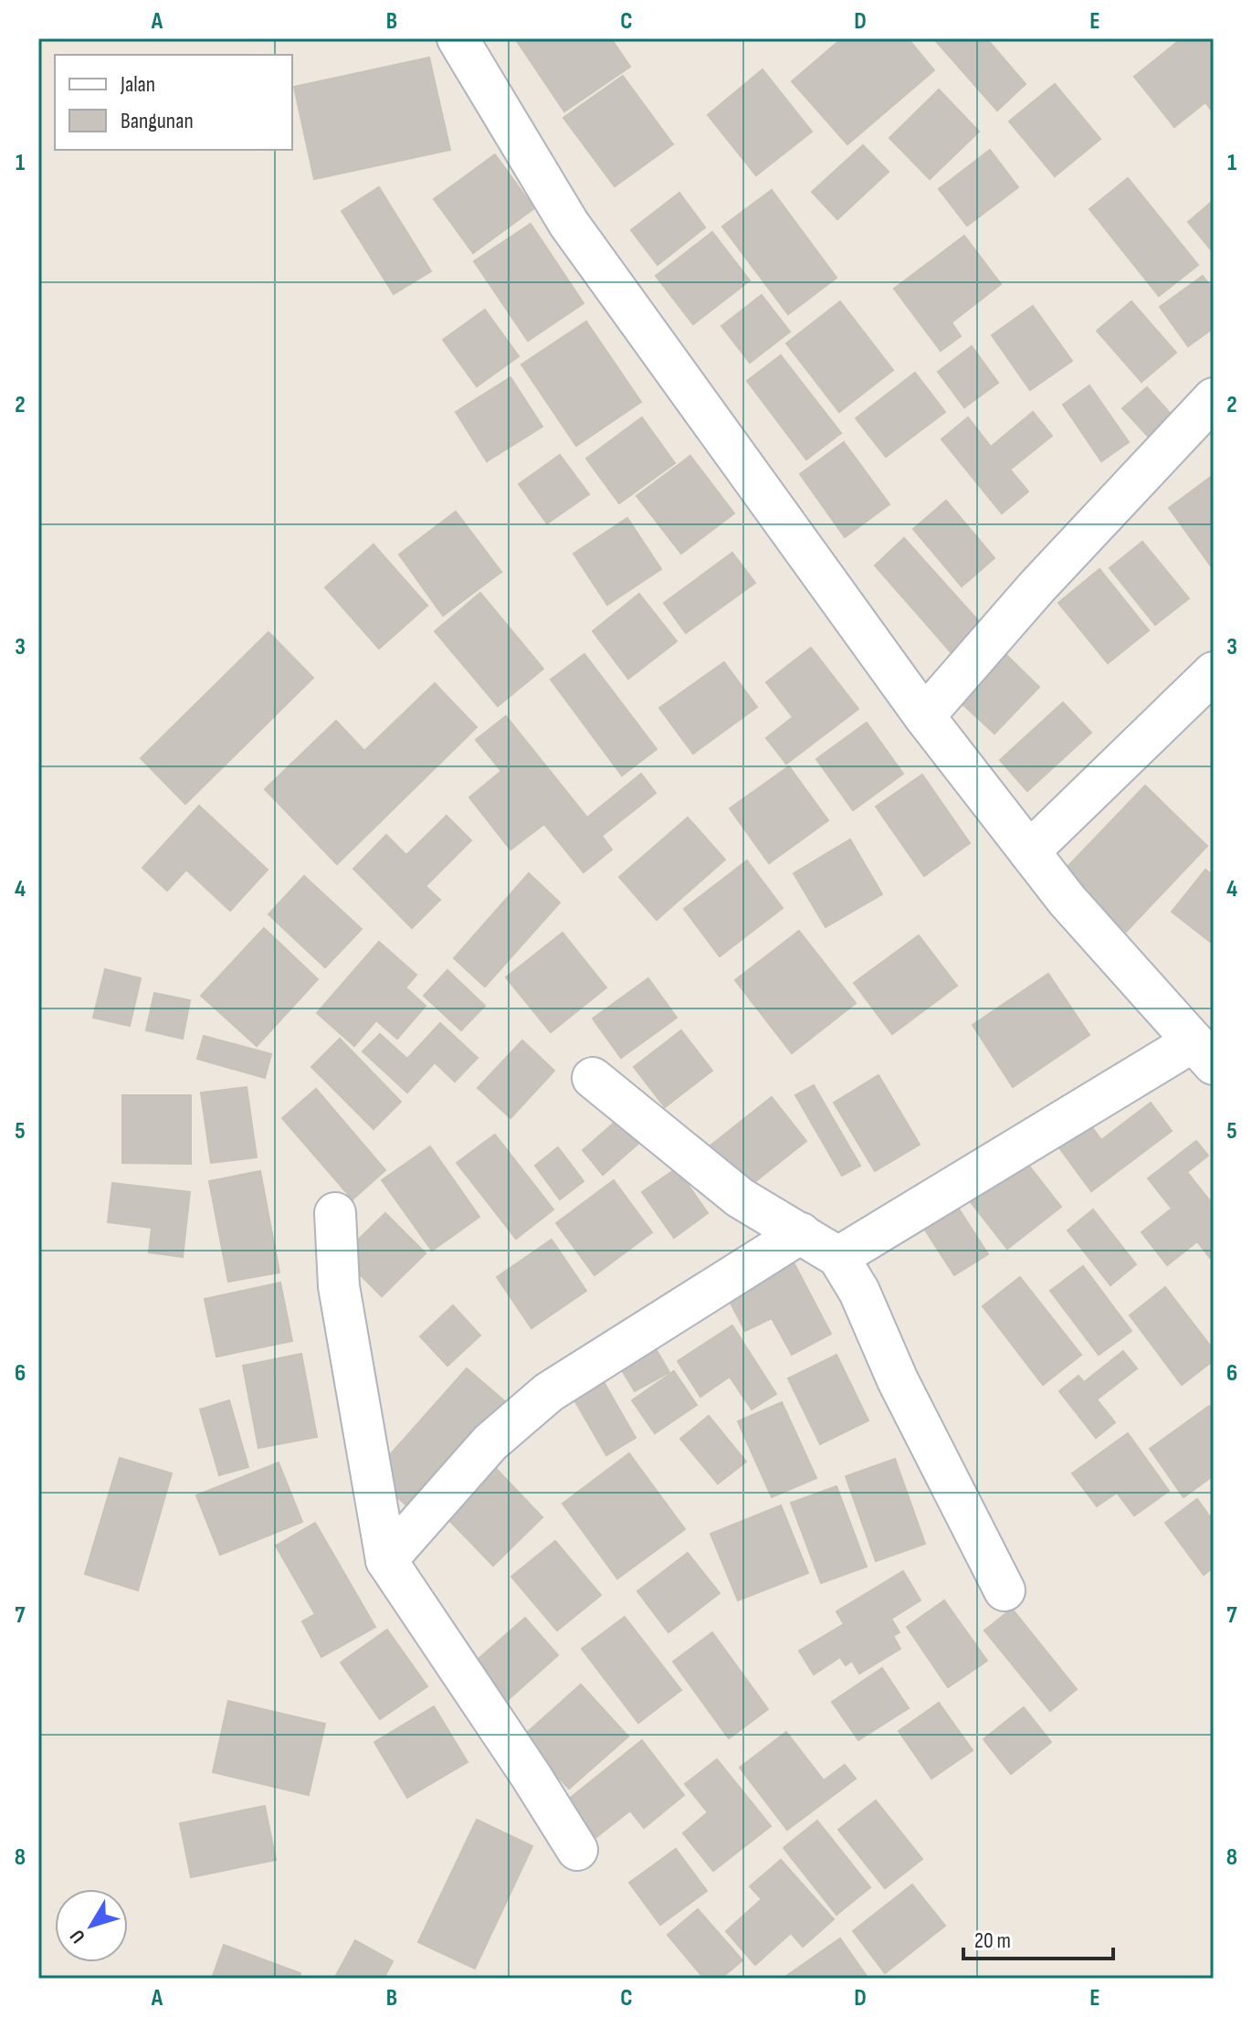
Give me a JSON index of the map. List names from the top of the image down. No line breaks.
{"legend":["Jalan","Bangunan"],"scale_bar":"20 m","north":"bottom left","grid":{"columns":["A","B","C","D","E"],"rows":["1","2","3","4","5","6","7","8"]}}
